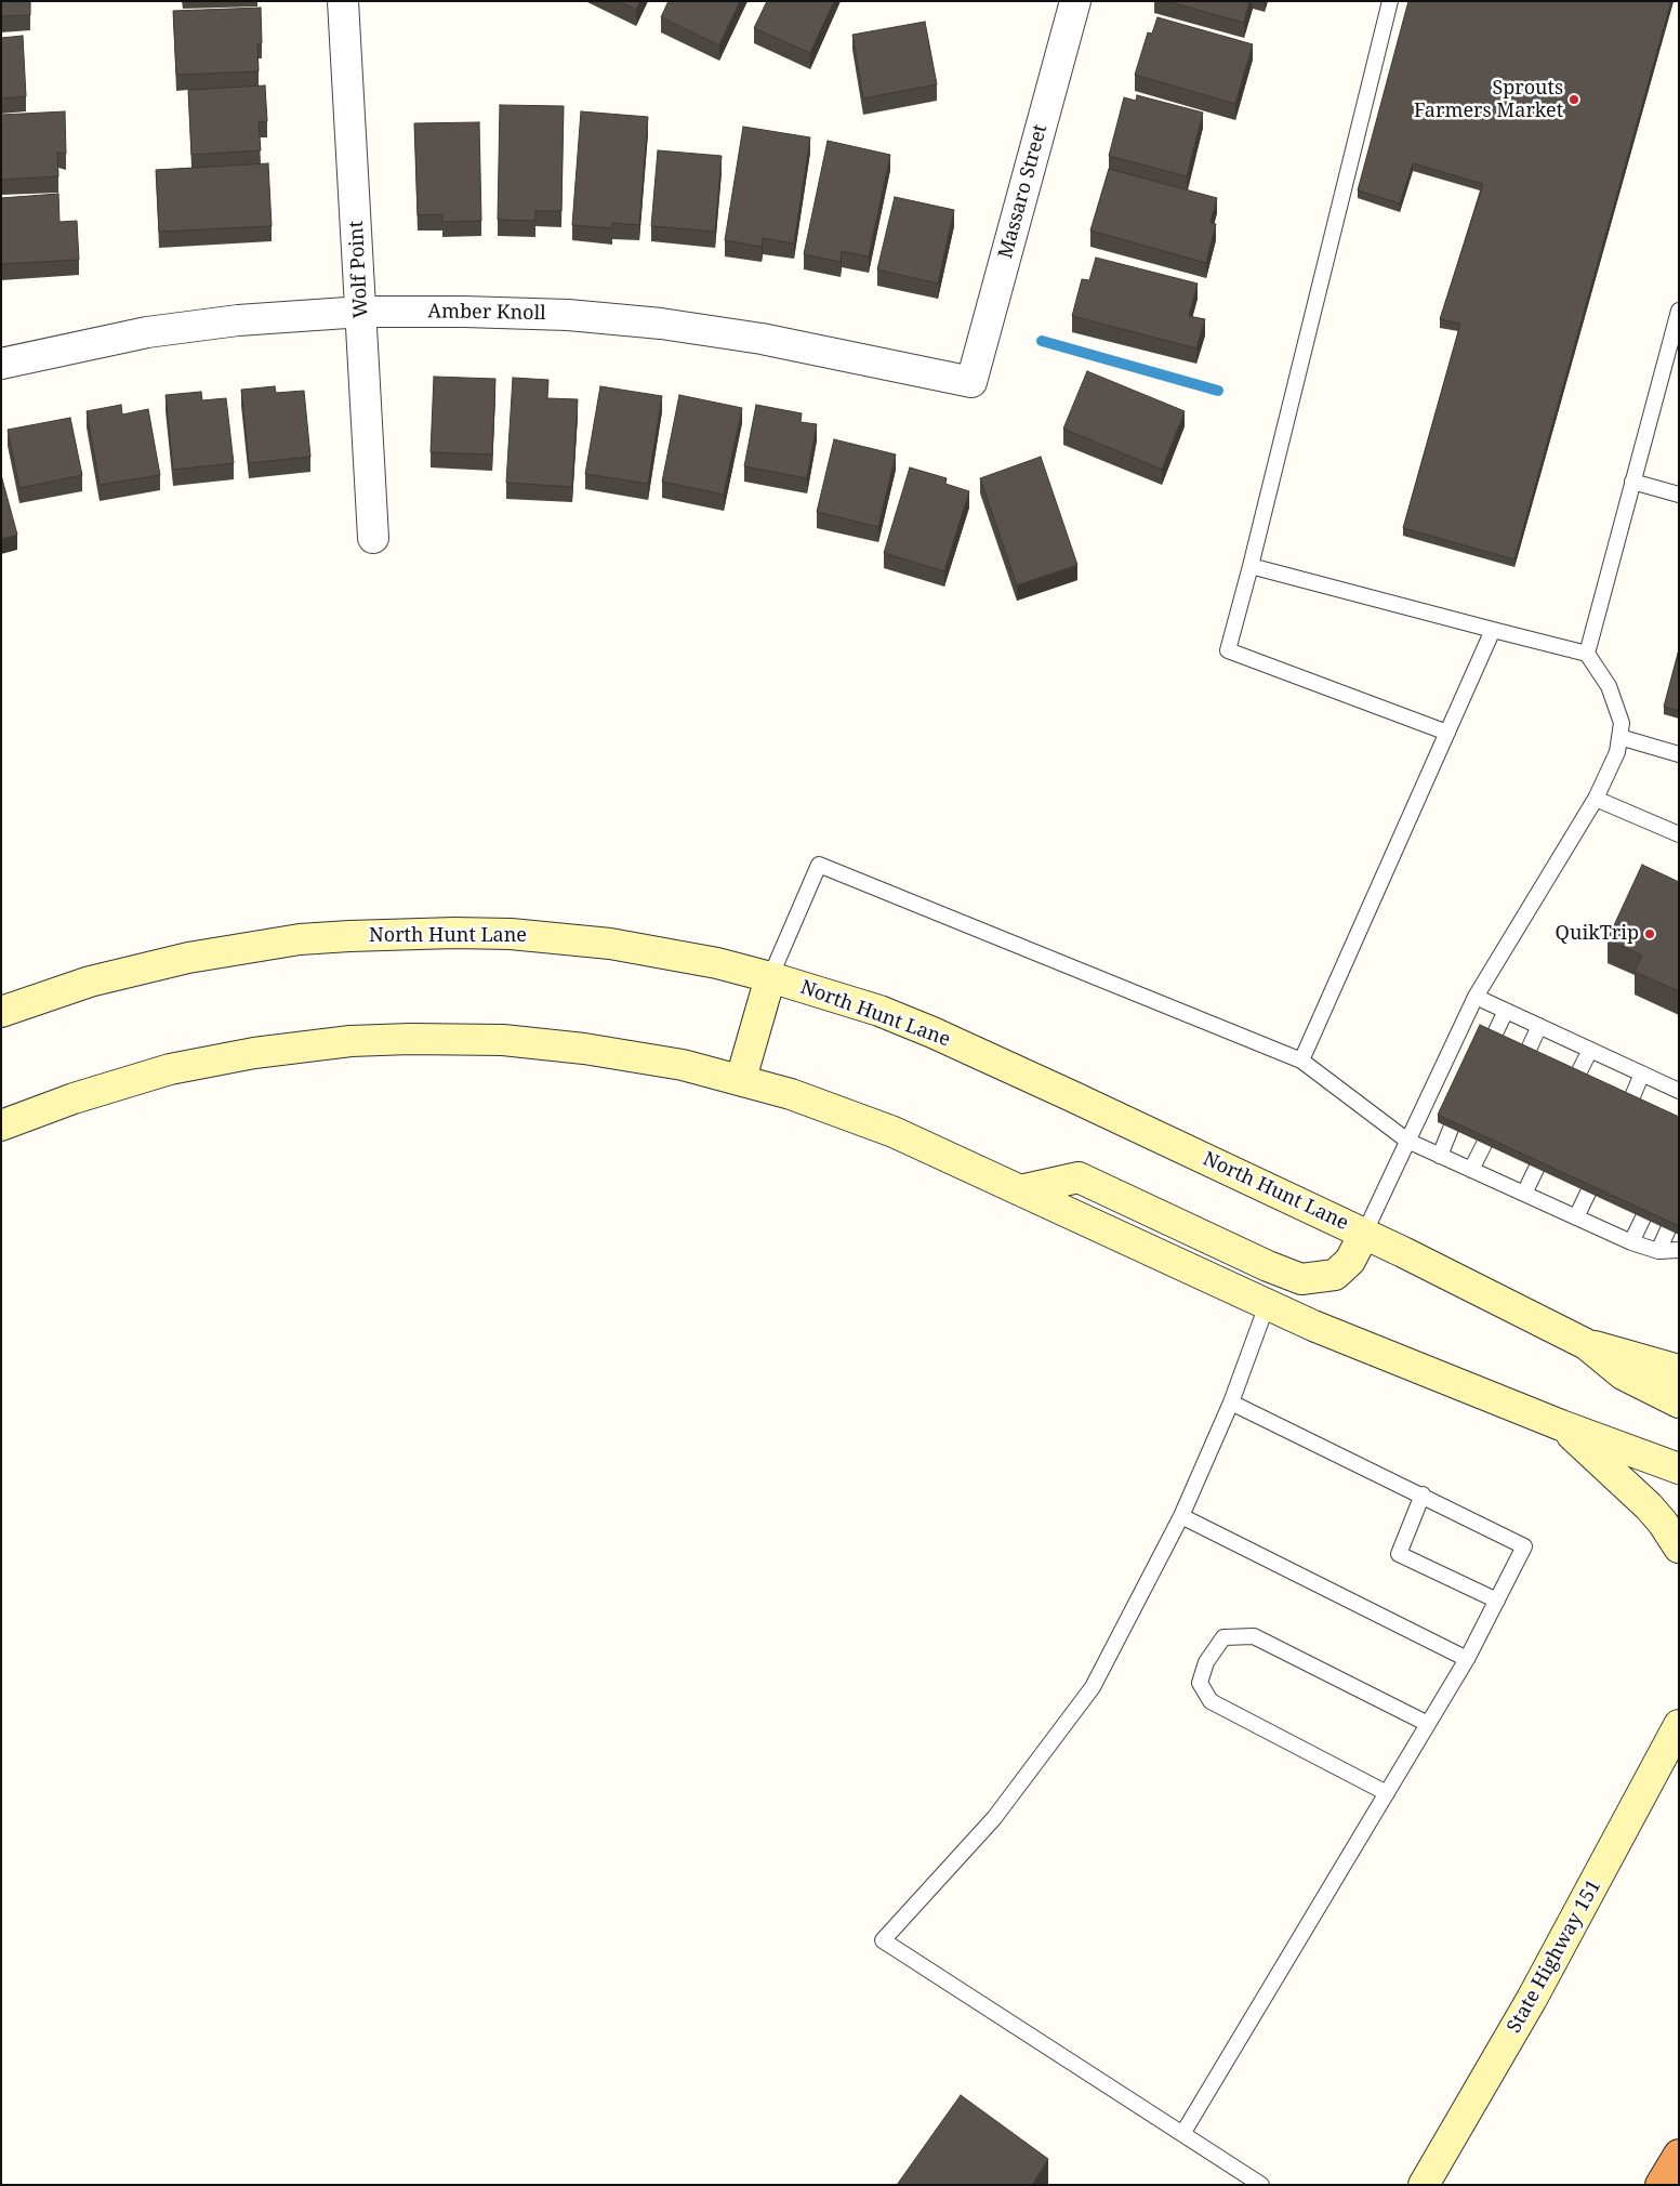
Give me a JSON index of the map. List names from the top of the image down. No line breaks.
{"streets":{"main road":["North Hunt Lane","State Highway 151"],"street":["Massaro Street","Wolf Point","Amber Knoll"]},"crossings":[["Massaro Street","Amber Knoll"],["Wolf Point","Amber Knoll"]],"places":["Sprouts Farmers Market","QuikTrip"]}
